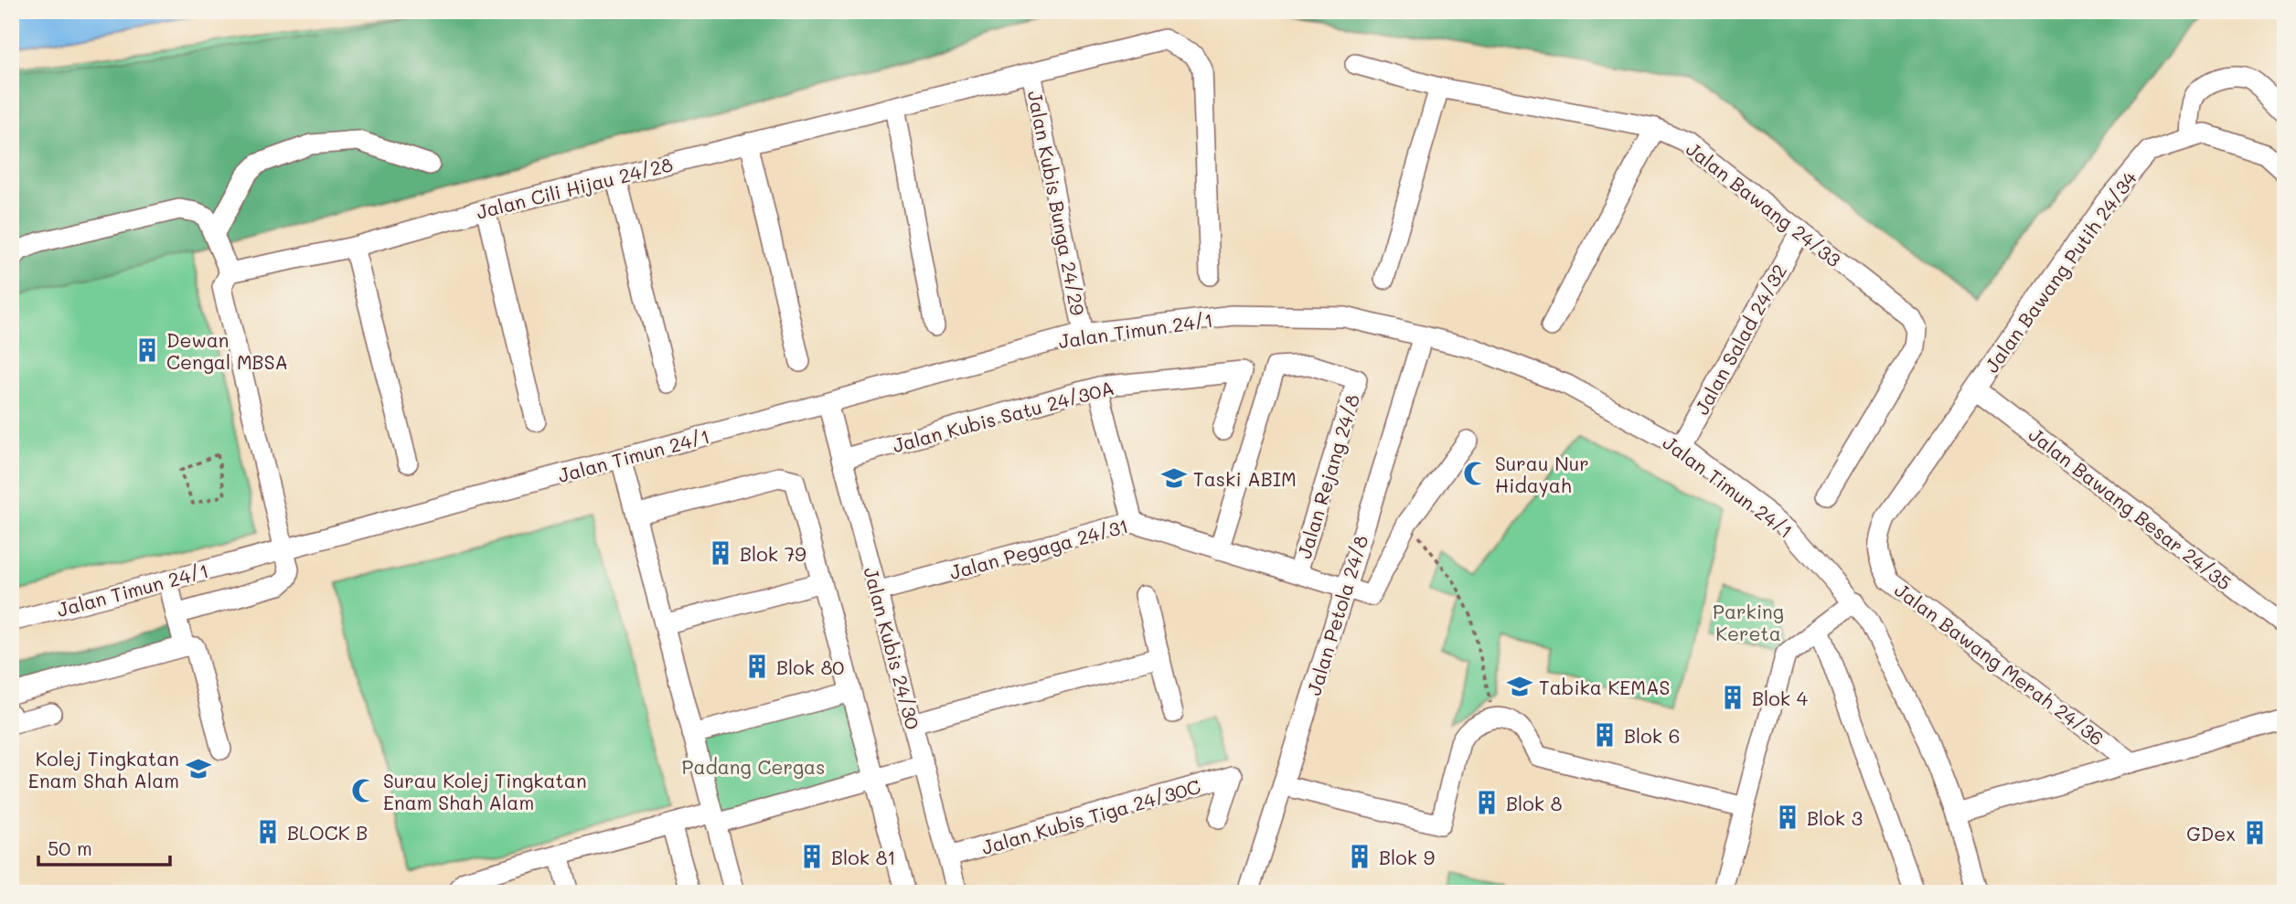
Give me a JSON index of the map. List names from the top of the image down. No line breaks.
{"streets":{"street":["Jalan Cili Hijau 24/28","Jalan Kubis Bunga 24/29","Jalan Bawang 24/33","Jalan Bawang Putih 24/34","Jalan Timun 24/1","Jalan Salad 24/32","Jalan Kubis Satu 24/30A","Jalan Rejang 24/8","Jalan Bawang Besar 24/35","Jalan Pegaga 24/31","Jalan Petola 24/8","Jalan Kubis 24/30","Jalan Bawang Merah 24/36","Jalan Kubis Tiga 24/30C"]},"crossings":[["Jalan Cili Hijau 24/28","Jalan Kubis Bunga 24/29"],["Jalan Kubis Bunga 24/29","Jalan Timun 24/1"],["Jalan Bawang 24/33","Jalan Salad 24/32"],["Jalan Bawang Putih 24/34","Jalan Bawang Besar 24/35"],["Jalan Bawang Putih 24/34","Jalan Bawang Merah 24/36"],["Jalan Timun 24/1","Jalan Salad 24/32"],["Jalan Timun 24/1","Jalan Petola 24/8"],["Jalan Timun 24/1","Jalan Kubis 24/30"],["Jalan Kubis Satu 24/30A","Jalan Kubis 24/30"],["Jalan Rejang 24/8","Jalan Pegaga 24/31"],["Jalan Pegaga 24/31","Jalan Petola 24/8"],["Jalan Pegaga 24/31","Jalan Kubis 24/30"],["Jalan Kubis 24/30","Jalan Kubis Tiga 24/30C"]],"parks":["Parking Kereta","Padang Cergas"],"places":{"building":["Dewan Cengal MBSA","Blok 79","Blok 80","Blok 4","Blok 6","Blok 8","Blok 3","BLOCK B","GDex","Blok 81","Blok 9"],"mosque":["Surau Nur Hidayah","Surau Kolej Tingkatan Enam Shah Alam"],"school or university":["Taski ABIM","Tabika KEMAS","Kolej Tingkatan Enam Shah Alam"]},"scale_bar":"50 m"}
